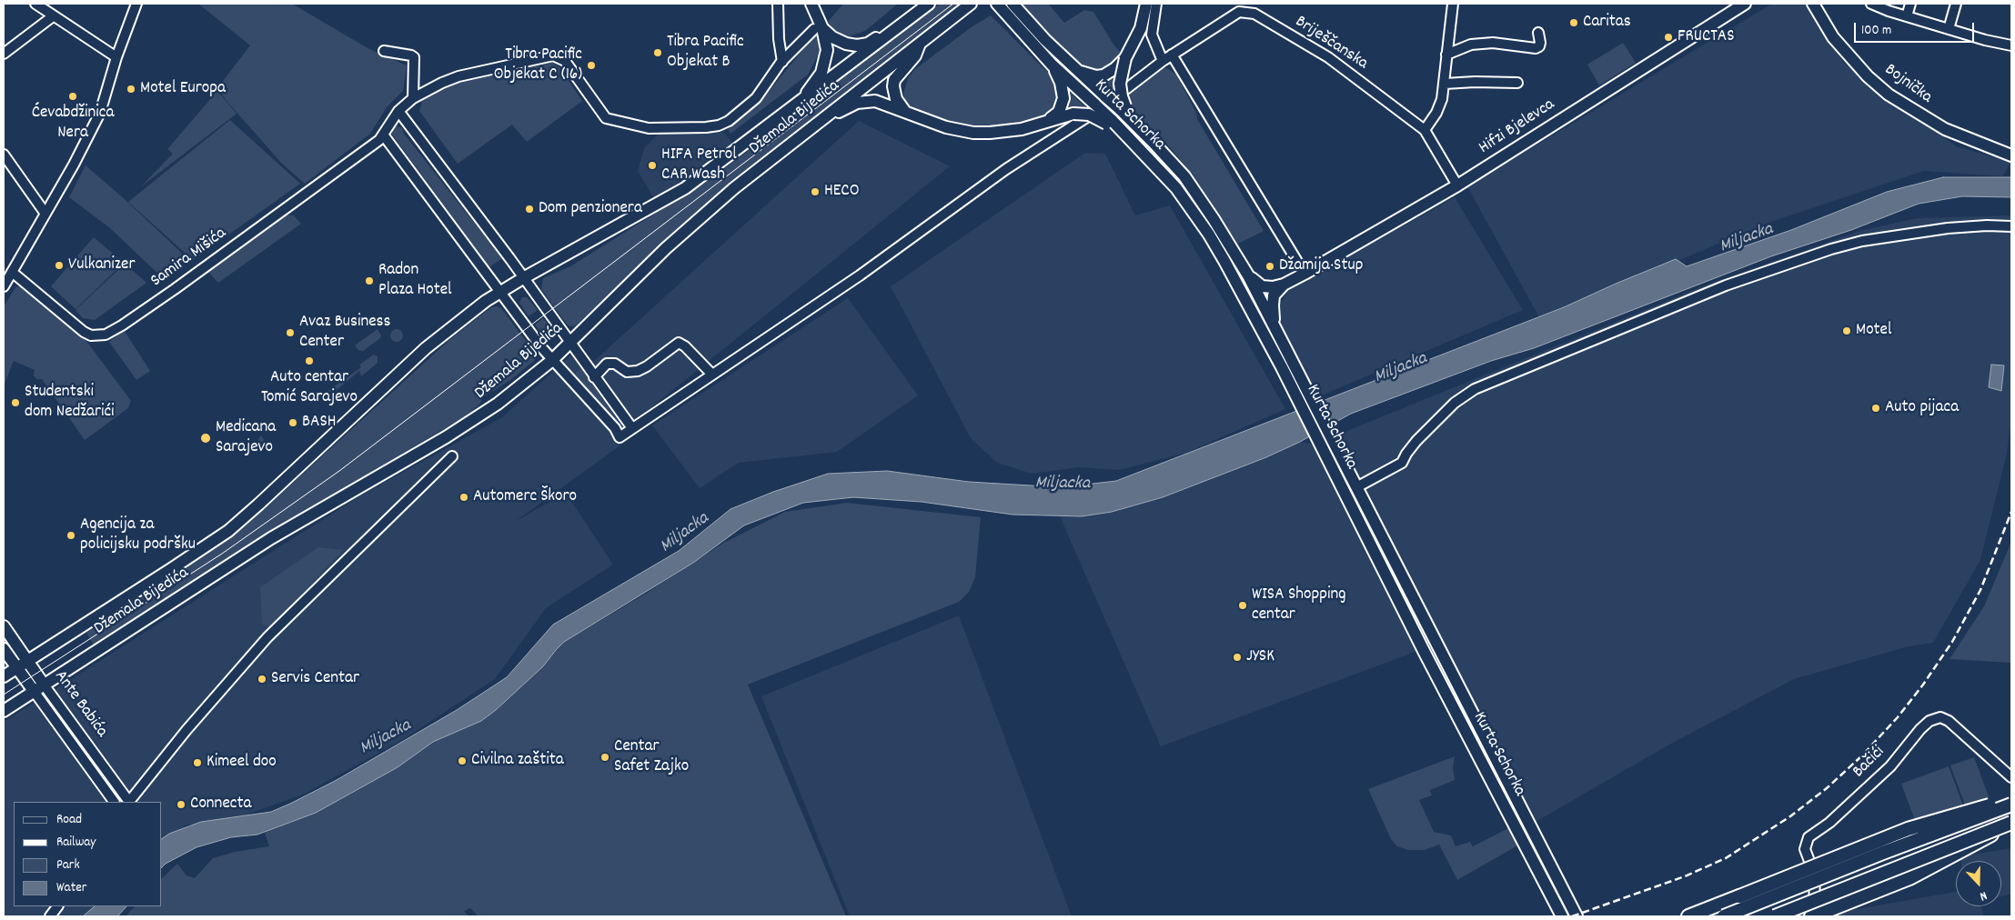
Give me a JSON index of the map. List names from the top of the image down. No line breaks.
{"streets":{"main road":["Bojnička","Kurta Schorka","Džemala Bijedića","Hifzi Bjelevca","Ante Babića"],"street":["Briješčanska","Samira Mišića","Bačići"]},"crossings":[["Džemala Bijedića","Ante Babića"]],"water":["Miljacka"],"places":["Caritas","FRUCTAS","Tibra Pacific Objekat B","Tibra Pacific Objekat C (16)","Motel Europa","Ćevabdžinica Nera","HIFA Petrol CAR Wash","HECO","Dom penzionera","Vulkanizer","Džamija Stup","Radon Plaza Hotel","Motel","Avaz Business Center","Auto centar Tomić Sarajevo","Studentski dom Nedžarići","Auto pijaca","BASH","Medicana Sarajevo","Automerc Škoro","Agencija za policijsku podršku","WISA Shopping centar","JYSK","Servis Centar","Centar Safet Zajko","Civilna zaštita","Kimeel doo","Connecta"],"legend":["Road","Railway","Park","Water"],"scale_bar":"100 m","north":"bottom"}
